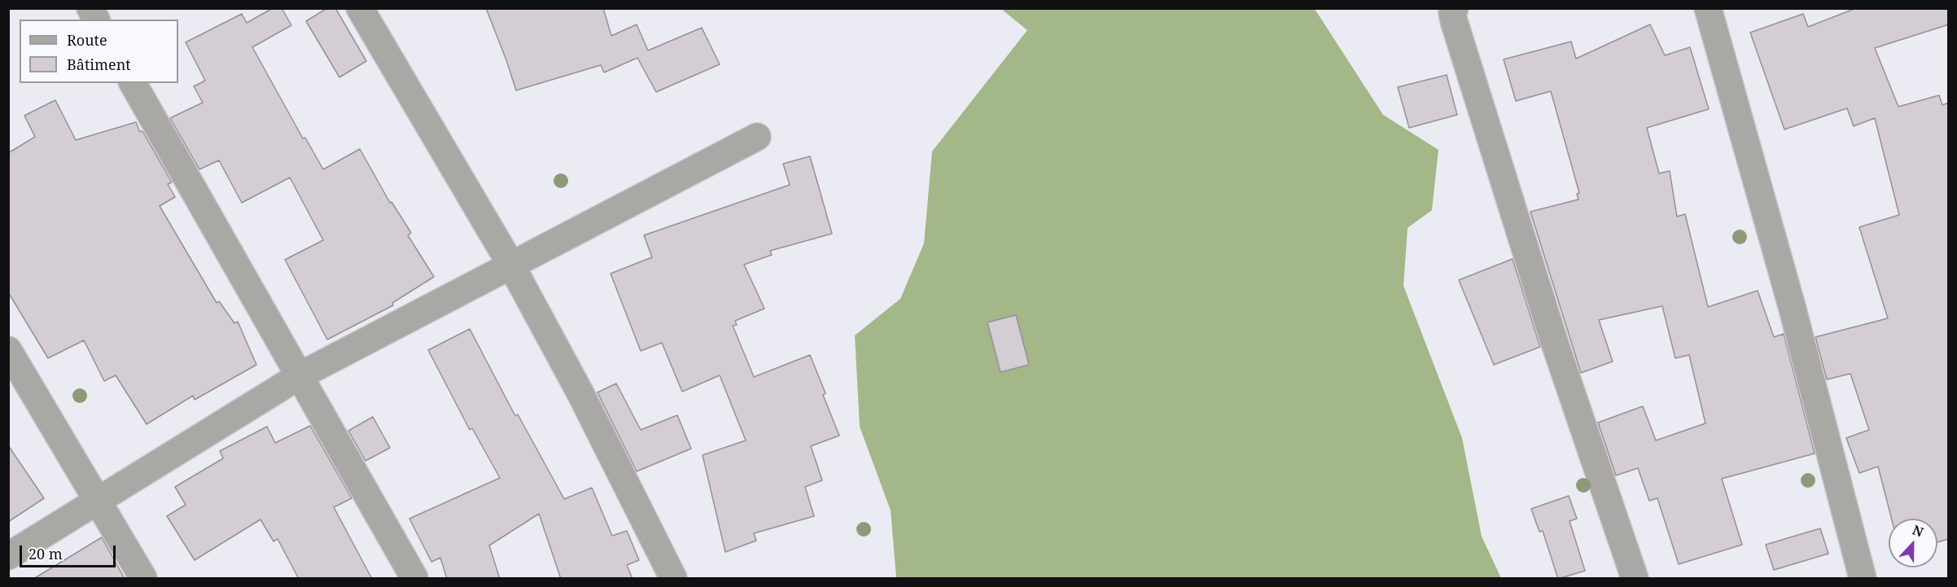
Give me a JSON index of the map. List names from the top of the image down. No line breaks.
{"legend":["Route","Bâtiment"],"scale_bar":"20 m","north":"top"}
